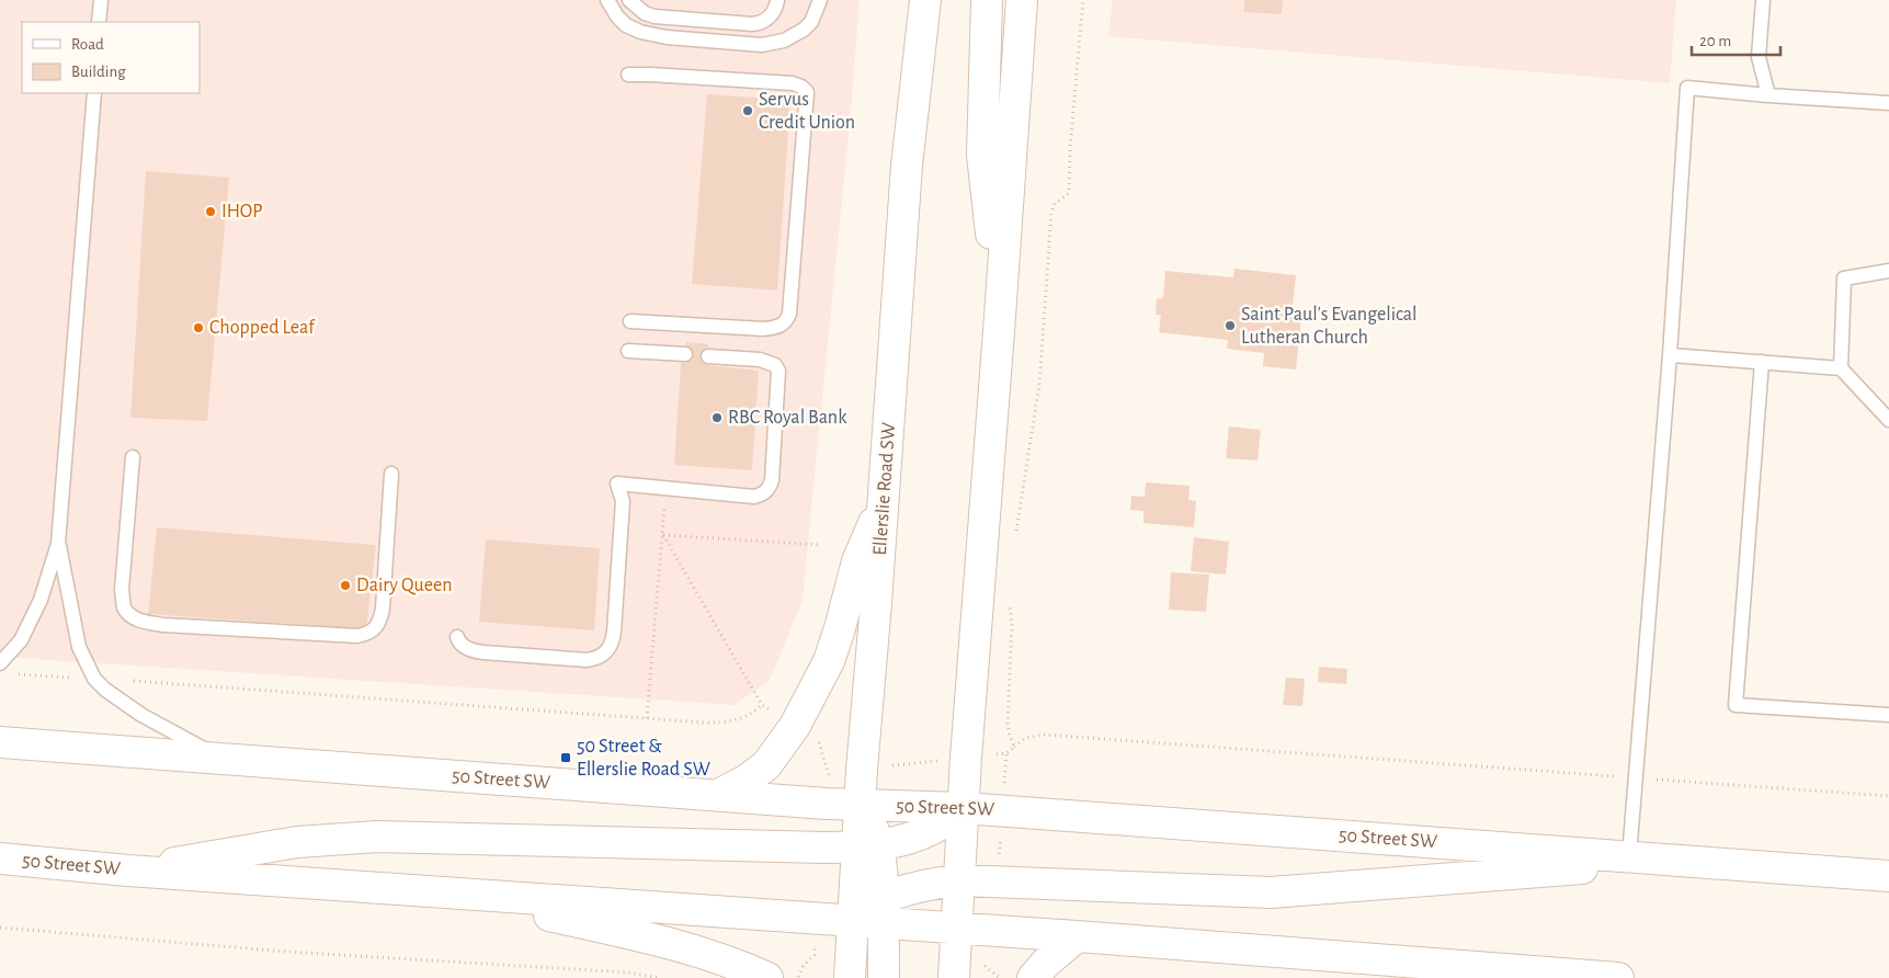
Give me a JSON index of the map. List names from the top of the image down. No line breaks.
{"streets":{"main road":["Ellerslie Road SW","50 Street SW"]},"crossings":[["Ellerslie Road SW","50 Street SW"]],"places":{"other":["Servus Credit Union","IHOP","Saint Paul's Evangelical Lutheran Church","Chopped Leaf","RBC Royal Bank","Dairy Queen"],"transit":["50 Street & Ellerslie Road SW"]},"legend":["Road","Building"],"scale_bar":"20 m"}
